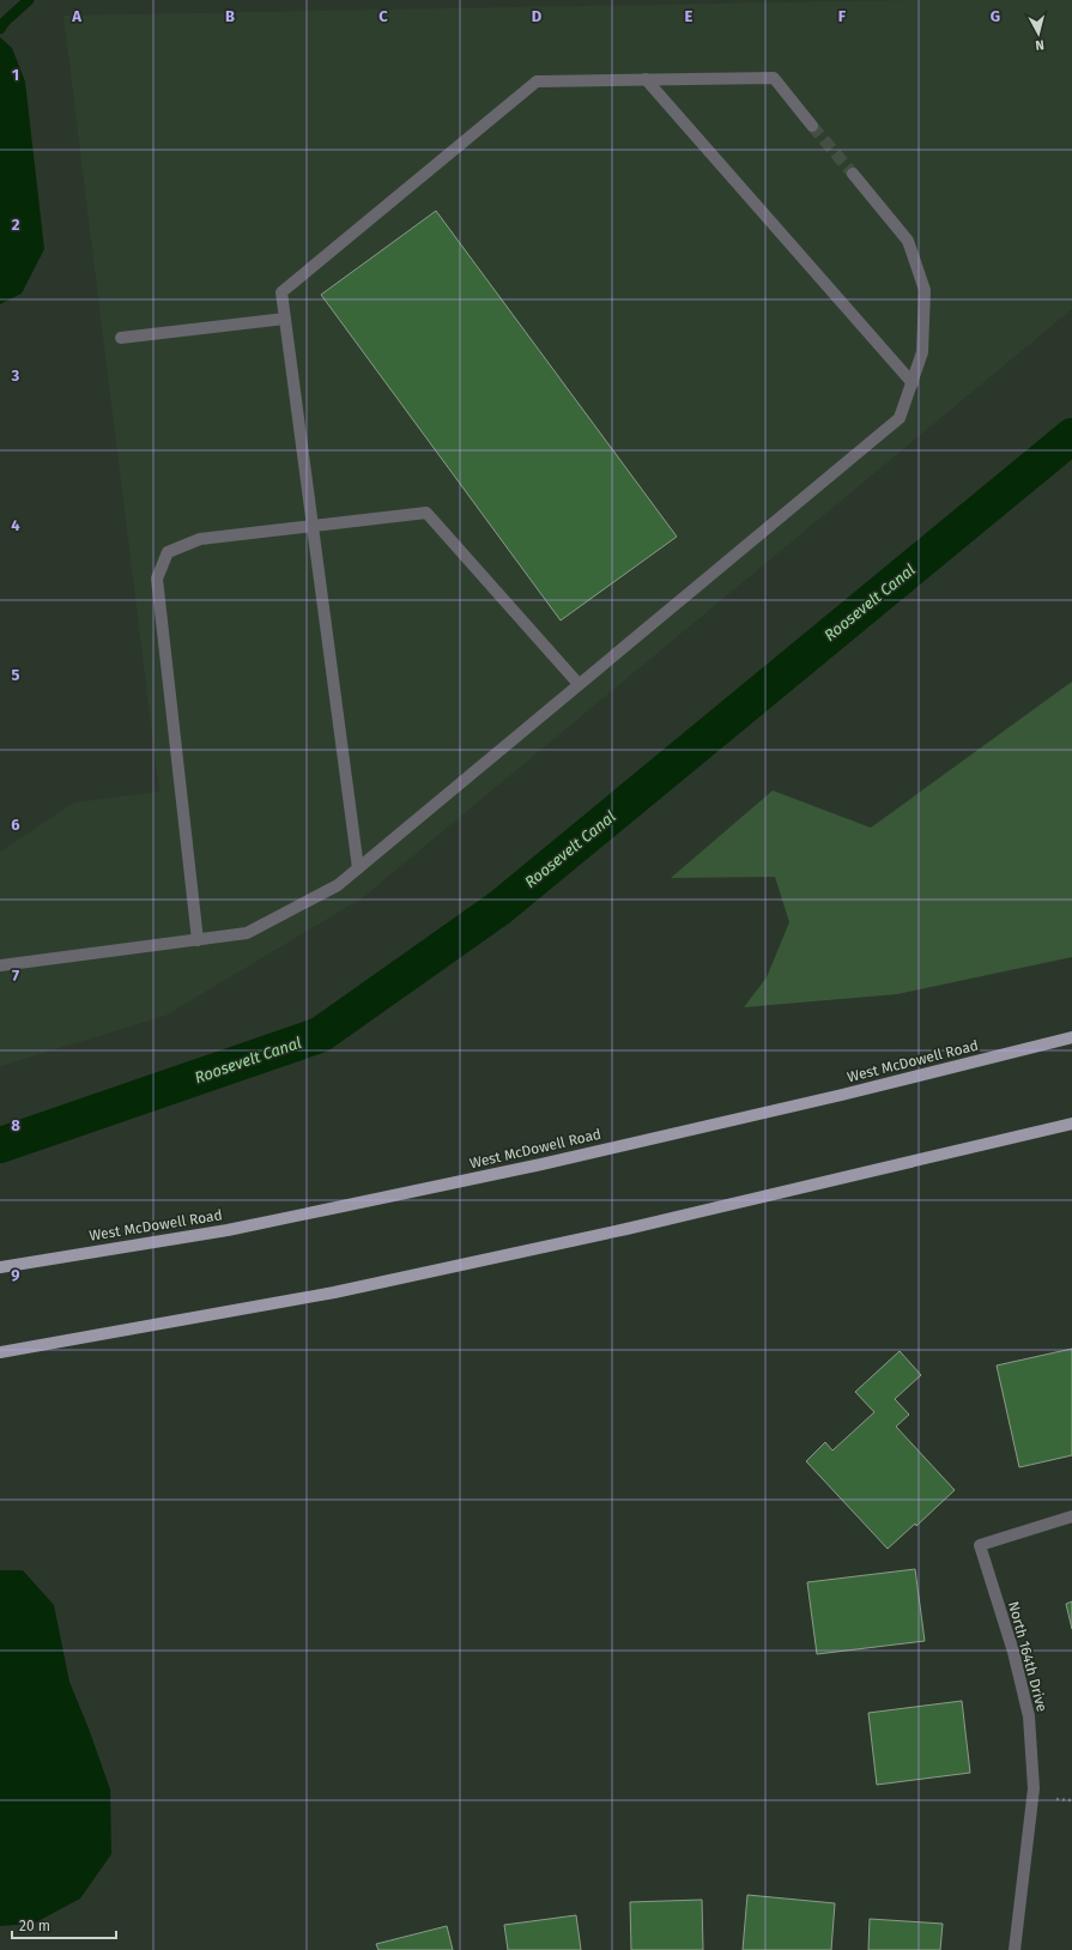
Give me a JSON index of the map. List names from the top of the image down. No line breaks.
{"streets":{"main road":["West McDowell Road"],"street":["North 164th Drive"]},"water":["Roosevelt Canal"],"scale_bar":"20 m","north":"bottom","grid":{"columns":["A","B","C","D","E","F","G"],"rows":["1","2","3","4","5","6","7","8","9"]}}
